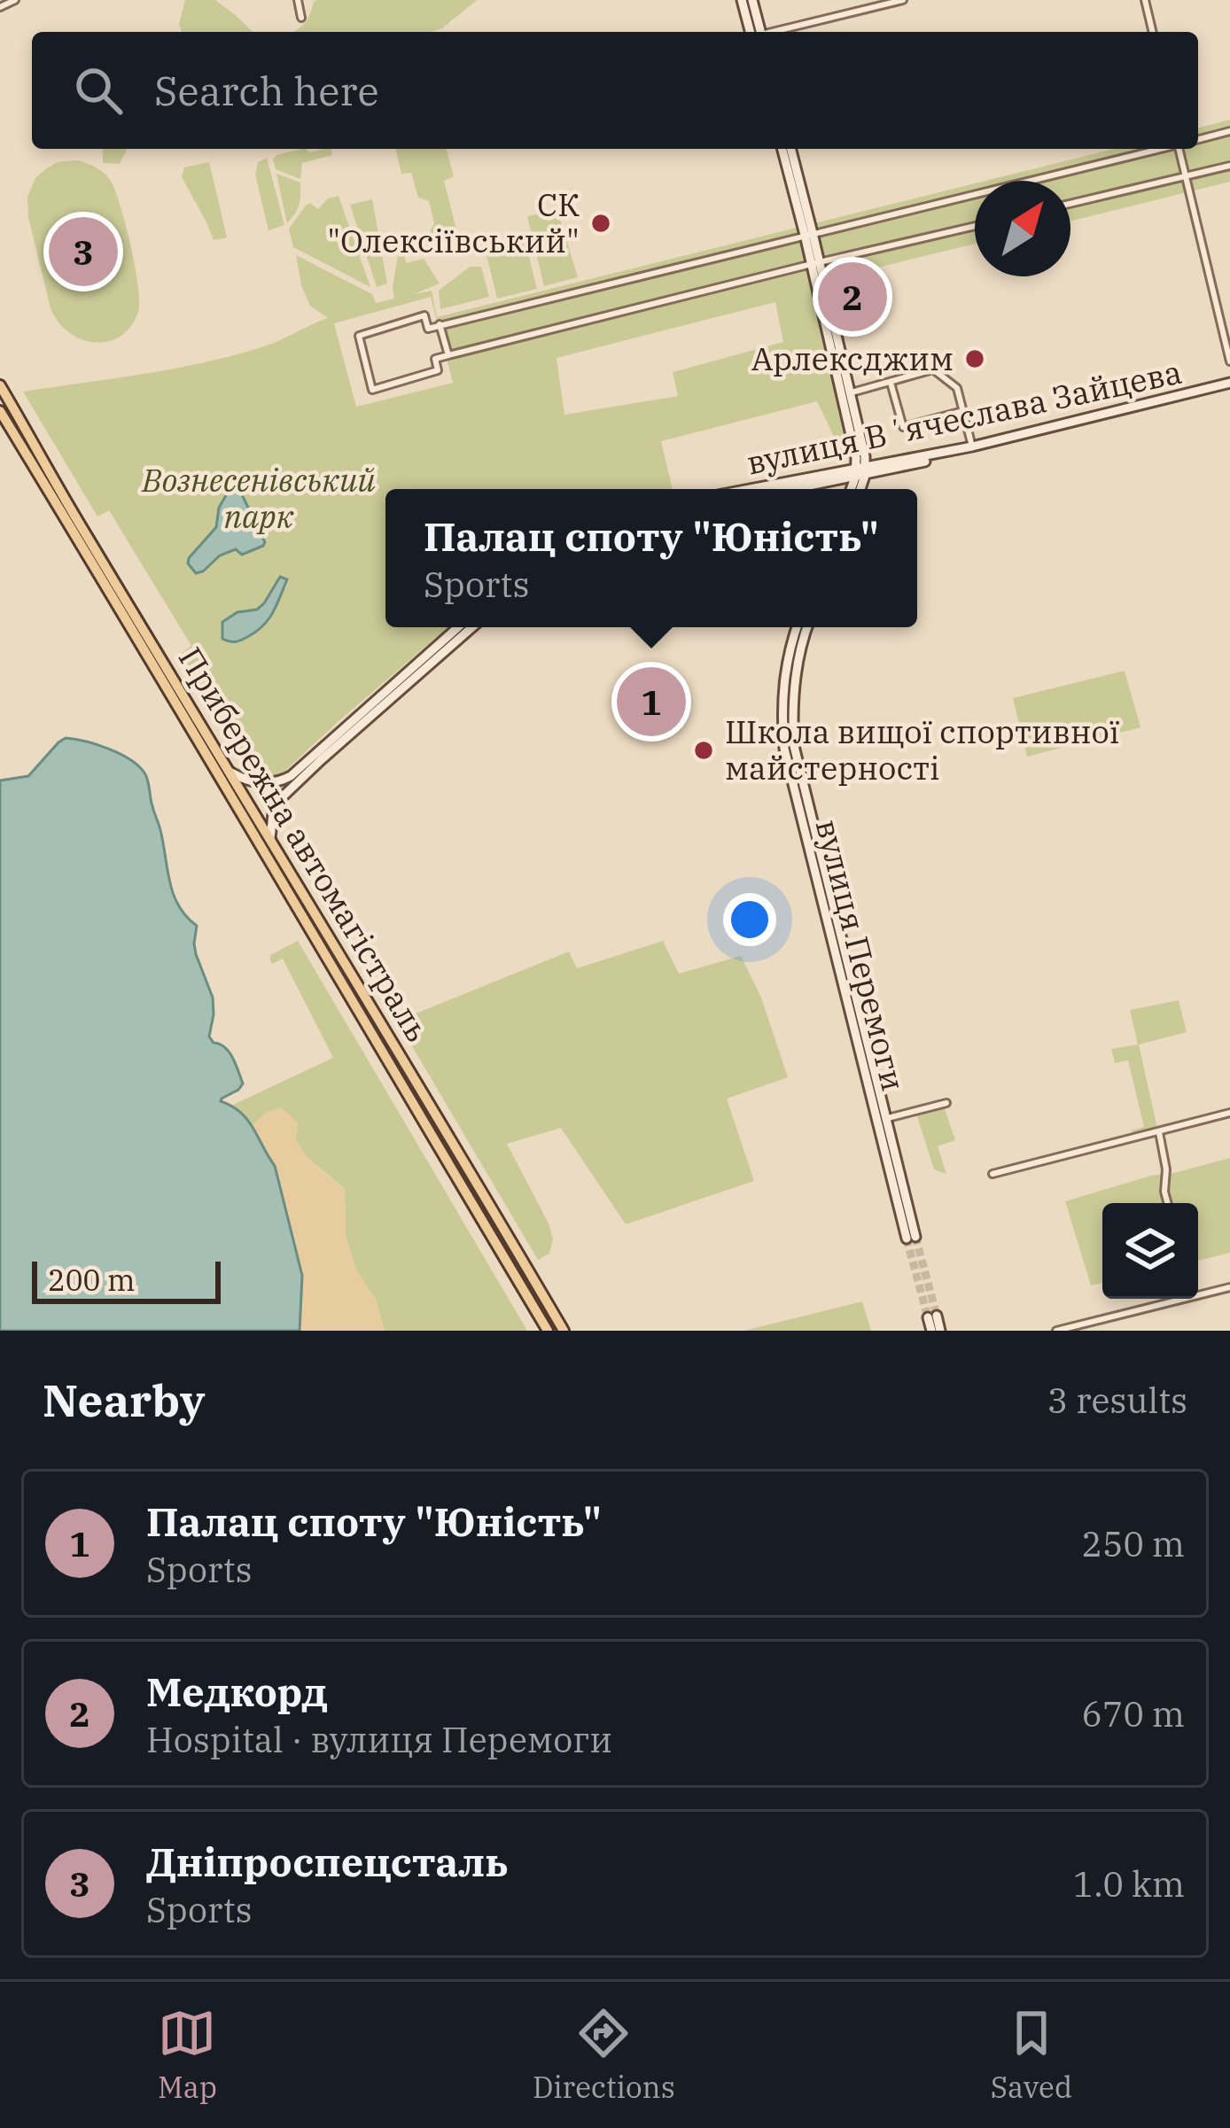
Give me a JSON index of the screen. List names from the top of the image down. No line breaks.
{"streets":{"main road":["вулиця Вʼячеслава Зайцева","Прибережна автомагістраль","вулиця Перемоги"]},"parks":["Вознесенівський парк"],"places":["СК \"Олексіївський\"","Арлексджим","Школа вищої спортивної майстерності"],"scale_bar":"200 m","north":"top right","page":{"search":"Search here","pins":["3","2","1"],"popup":["Палац споту \"Юність\"","Sports"],"scale":"200 m","heading":["Nearby","3 results"],"list":[{"mark":"1","name":"Палац споту \"Юність\"","note":"Sports","value":"250 m"},{"mark":"2","name":"Медкорд","note":"Hospital · вулиця Перемоги","value":"670 m"},{"mark":"3","name":"Дніпроспецсталь","note":"Sports","value":"1.0 km"}],"nav":["Map","Directions","Saved"]}}
